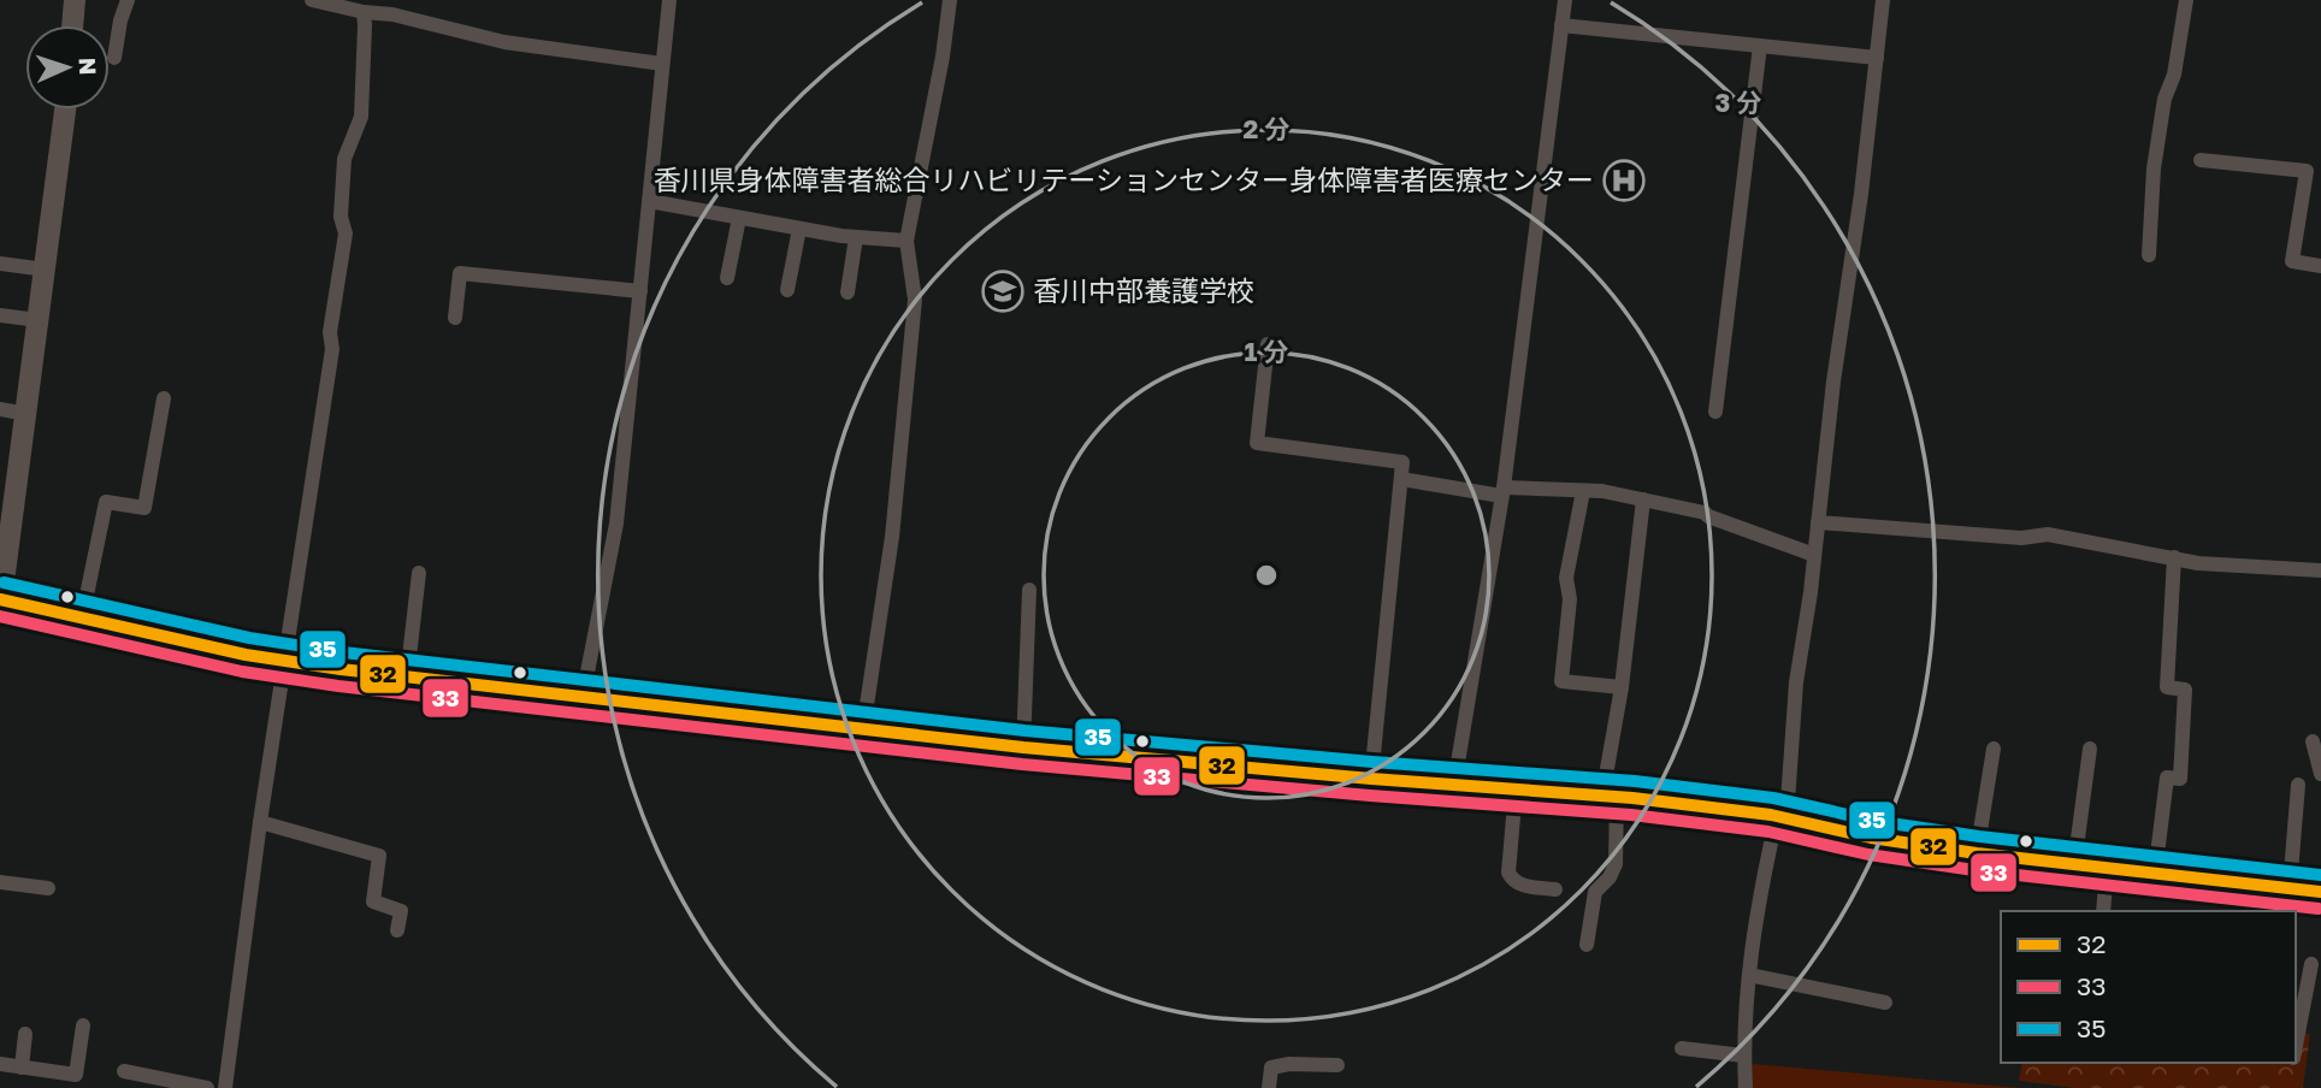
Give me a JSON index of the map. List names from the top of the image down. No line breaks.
{"places":{"hospital":["香川県身体障害者総合リハビリテーションセンター身体障害者医療センター"],"school or university":["香川中部養護学校"]},"lines":["transit line 35","transit line 32","transit line 33"],"legend":["32","33","35"],"north":"right","rings":["3 分","2 分","1 分"]}
